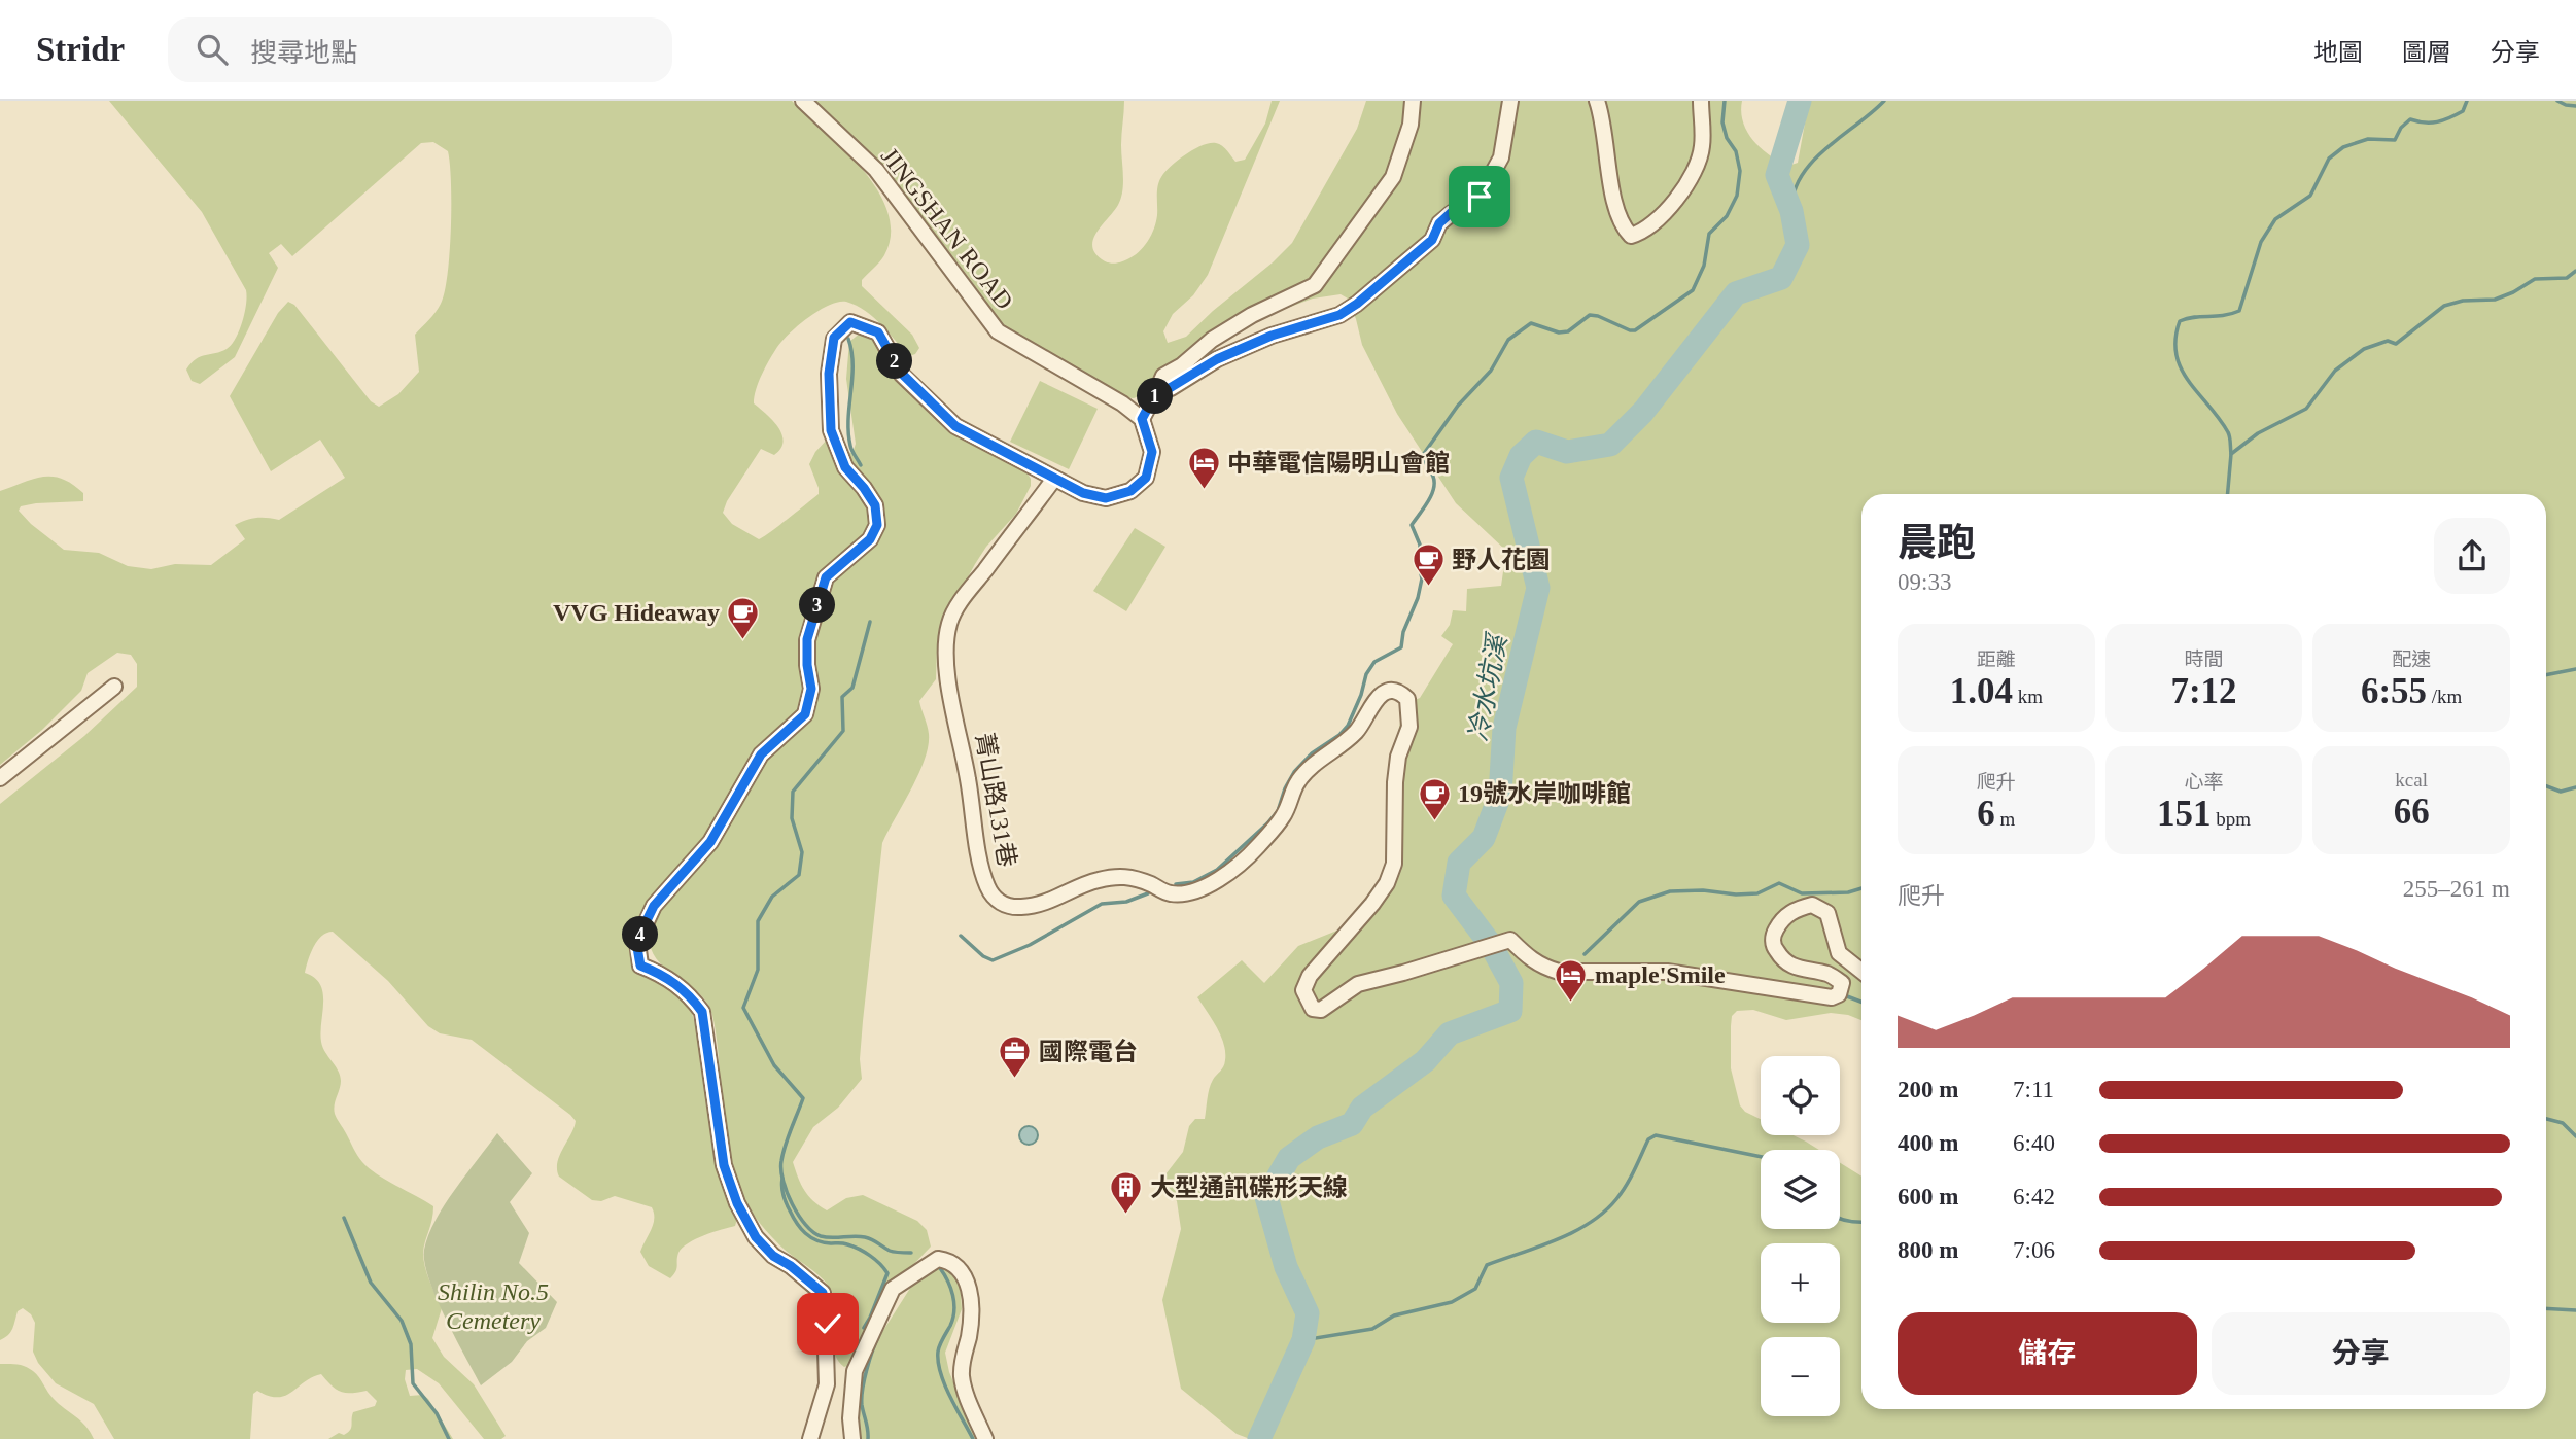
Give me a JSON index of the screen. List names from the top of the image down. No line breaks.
{"streets":{"street":["JINGSHAN ROAD","菁山路131巷"]},"water":["冷水坑溪"],"parks":["Shilin No.5 Cemetery"],"places":{"hotel":["中華電信陽明山會館","maple'Smile"],"cafe":["野人花園","VVG Hideaway","19號水岸咖啡館"],"office":["國際電台"],"building":["大型通訊碟形天線"]},"page":{"header":"Stridr","search":"搜尋地點","nav":["地圖","圖層","分享"],"pins":["2","1","3","4"],"heading":["晨跑","09:33"],"stats":[["距離","1.04 km"],["時間","7:12"],["配速","6:55 /km"],["爬升","6 m"],["心率","151 bpm"],["kcal","66"]],"chart":["爬升","255–261 m"],"map_buttons":["+","−"],"list":[{"name":"200 m","note":"7:11"},{"name":"400 m","note":"6:40"},{"name":"600 m","note":"6:42"},{"name":"800 m","note":"7:06"}],"buttons":["儲存","分享"]}}
